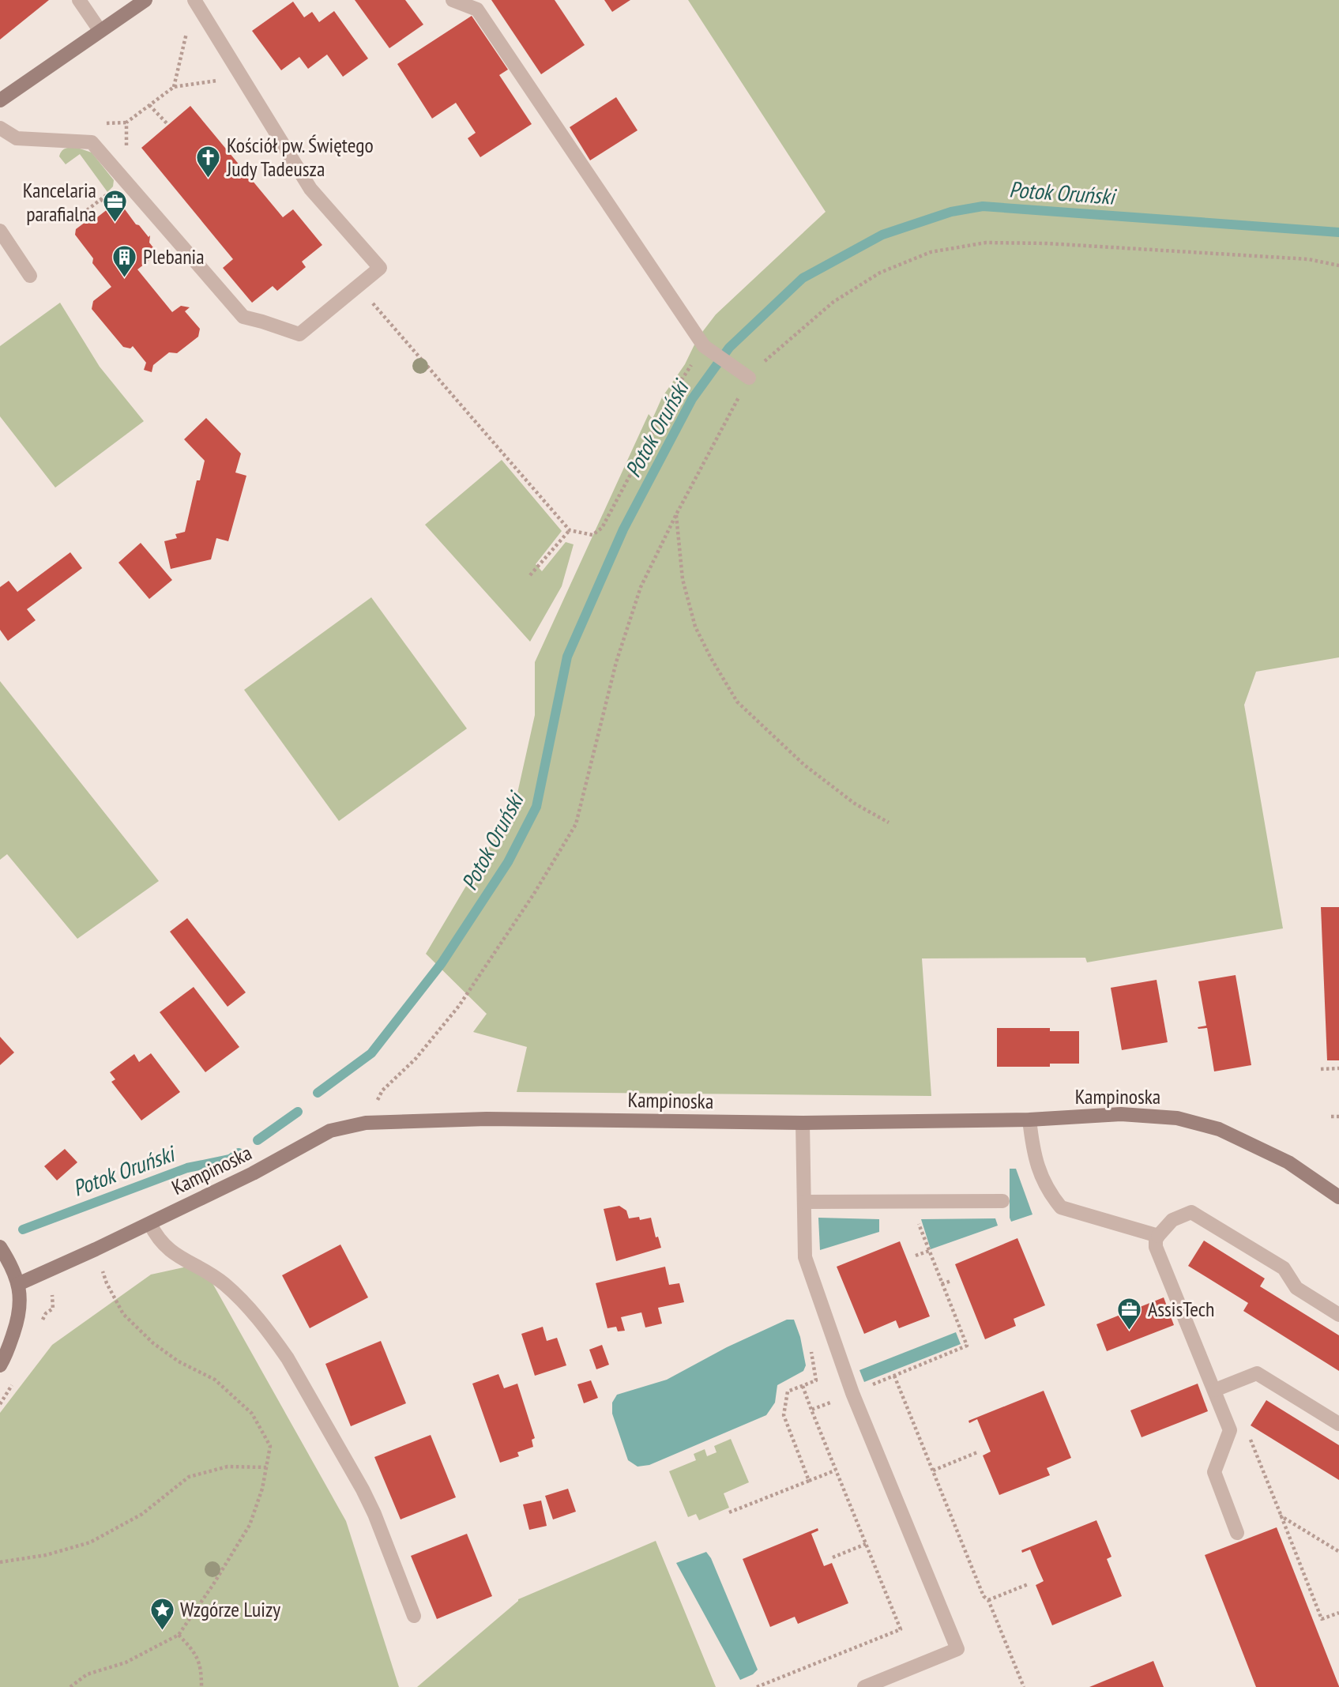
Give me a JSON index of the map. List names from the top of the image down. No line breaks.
{"streets":{"street":["Kampinoska"]},"water":["Potok Oruński"],"places":{"church":["Kościół pw. Świętego Judy Tadeusza"],"office":["Kancelaria parafialna","AssisTech"],"building":["Plebania"],"place":["Wzgórze Luizy"]}}
